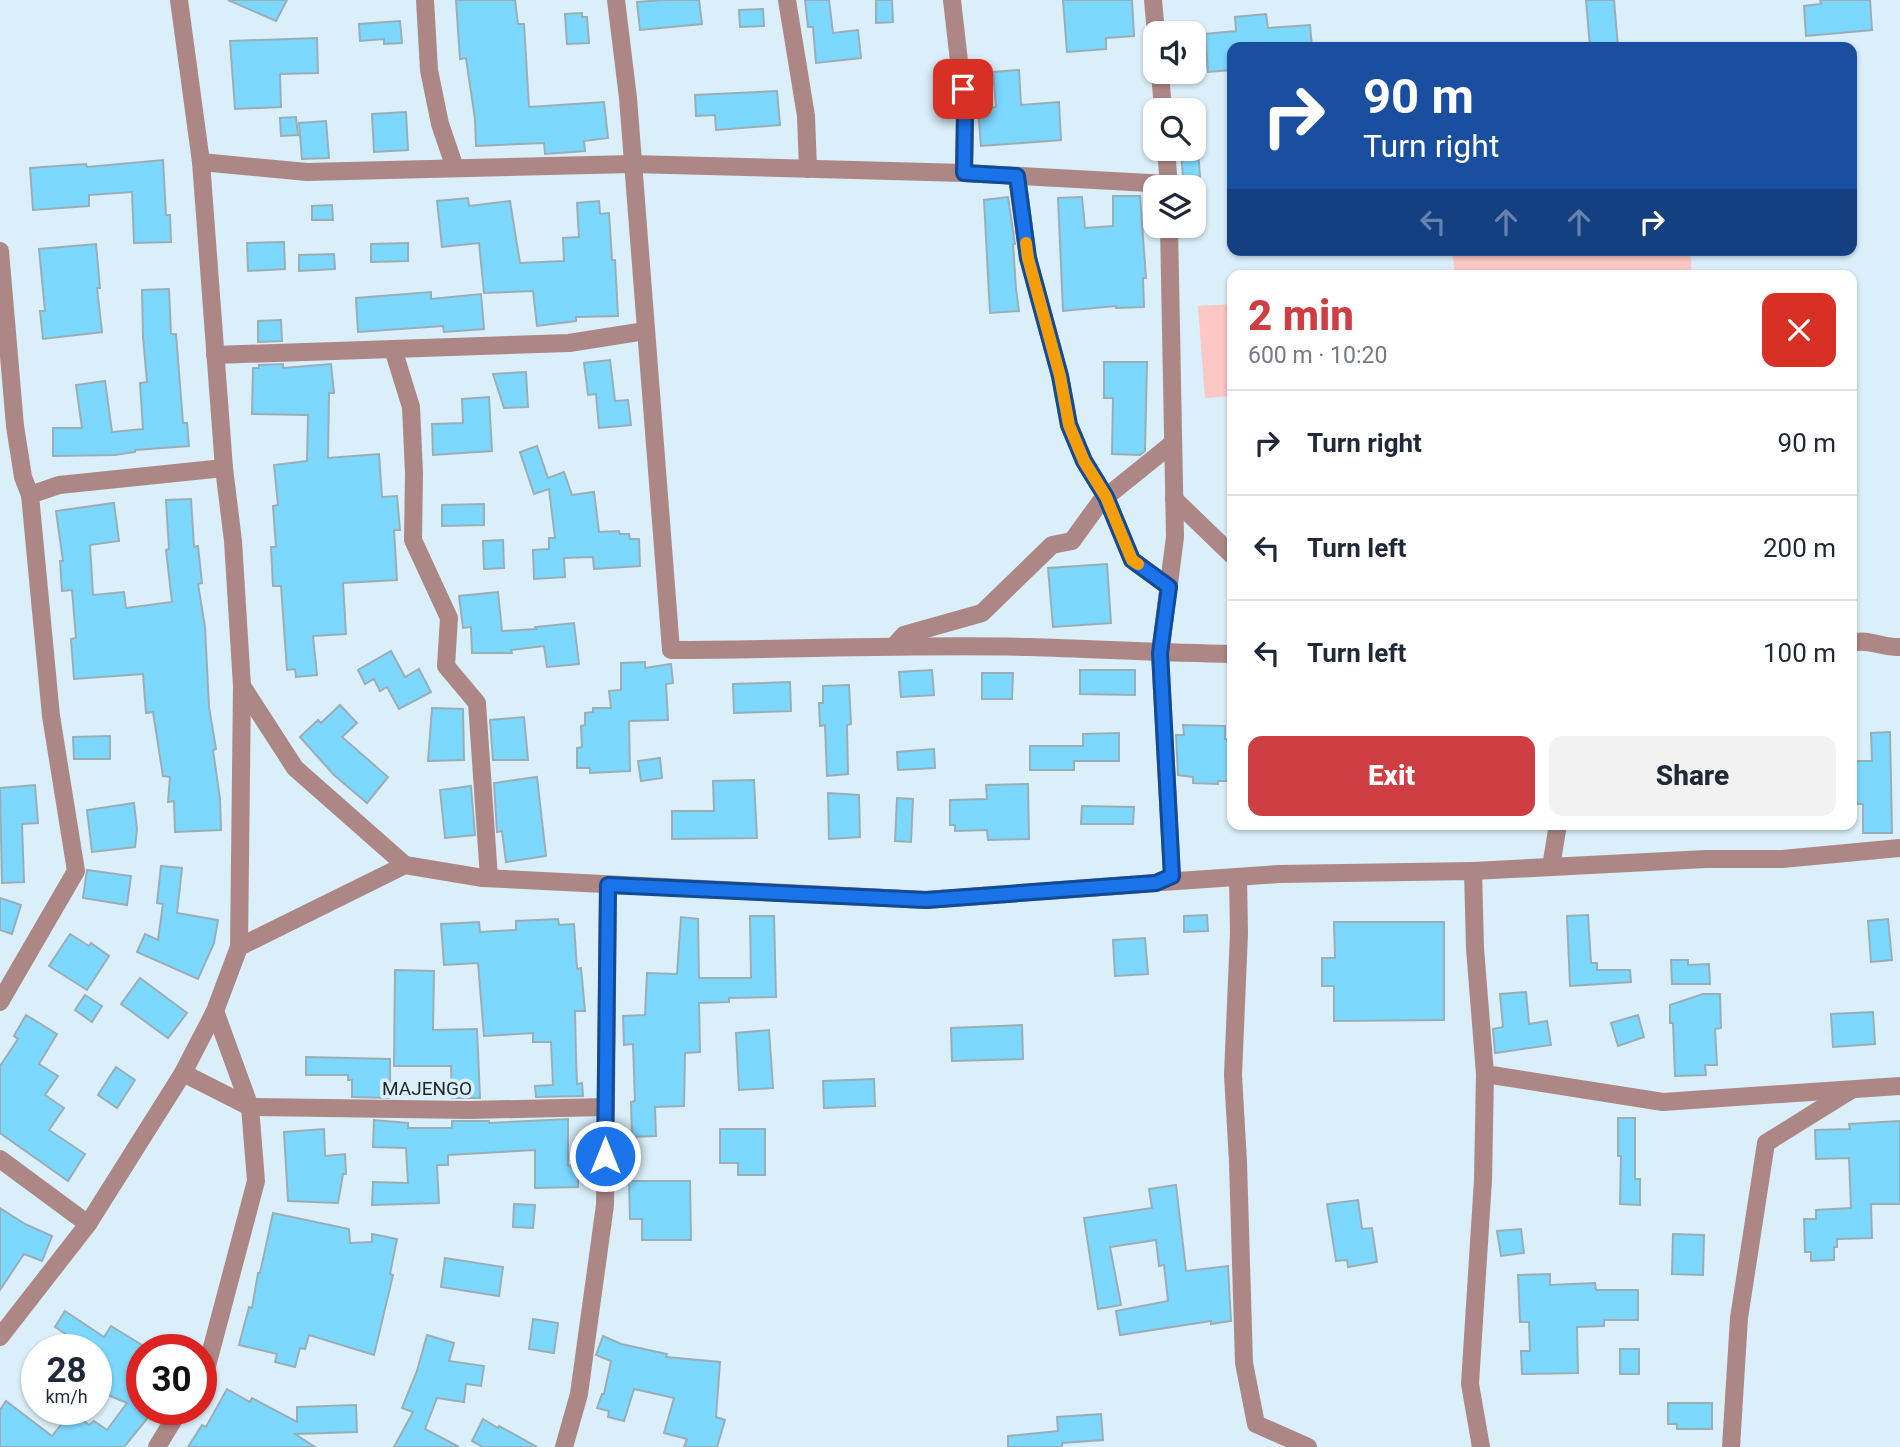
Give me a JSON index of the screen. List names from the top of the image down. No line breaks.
{"streets":{"street":["MAJENGO"]},"page":{"turn":["90 m","Turn right"],"heading":["2 min","600 m · 10:20"],"list":[{"name":"Turn right","value":"90 m"},{"name":"Turn left","value":"200 m"},{"name":"Turn left","value":"100 m"}],"buttons":["Exit","Share"],"speed":"28 km/h","limit":"30"}}
